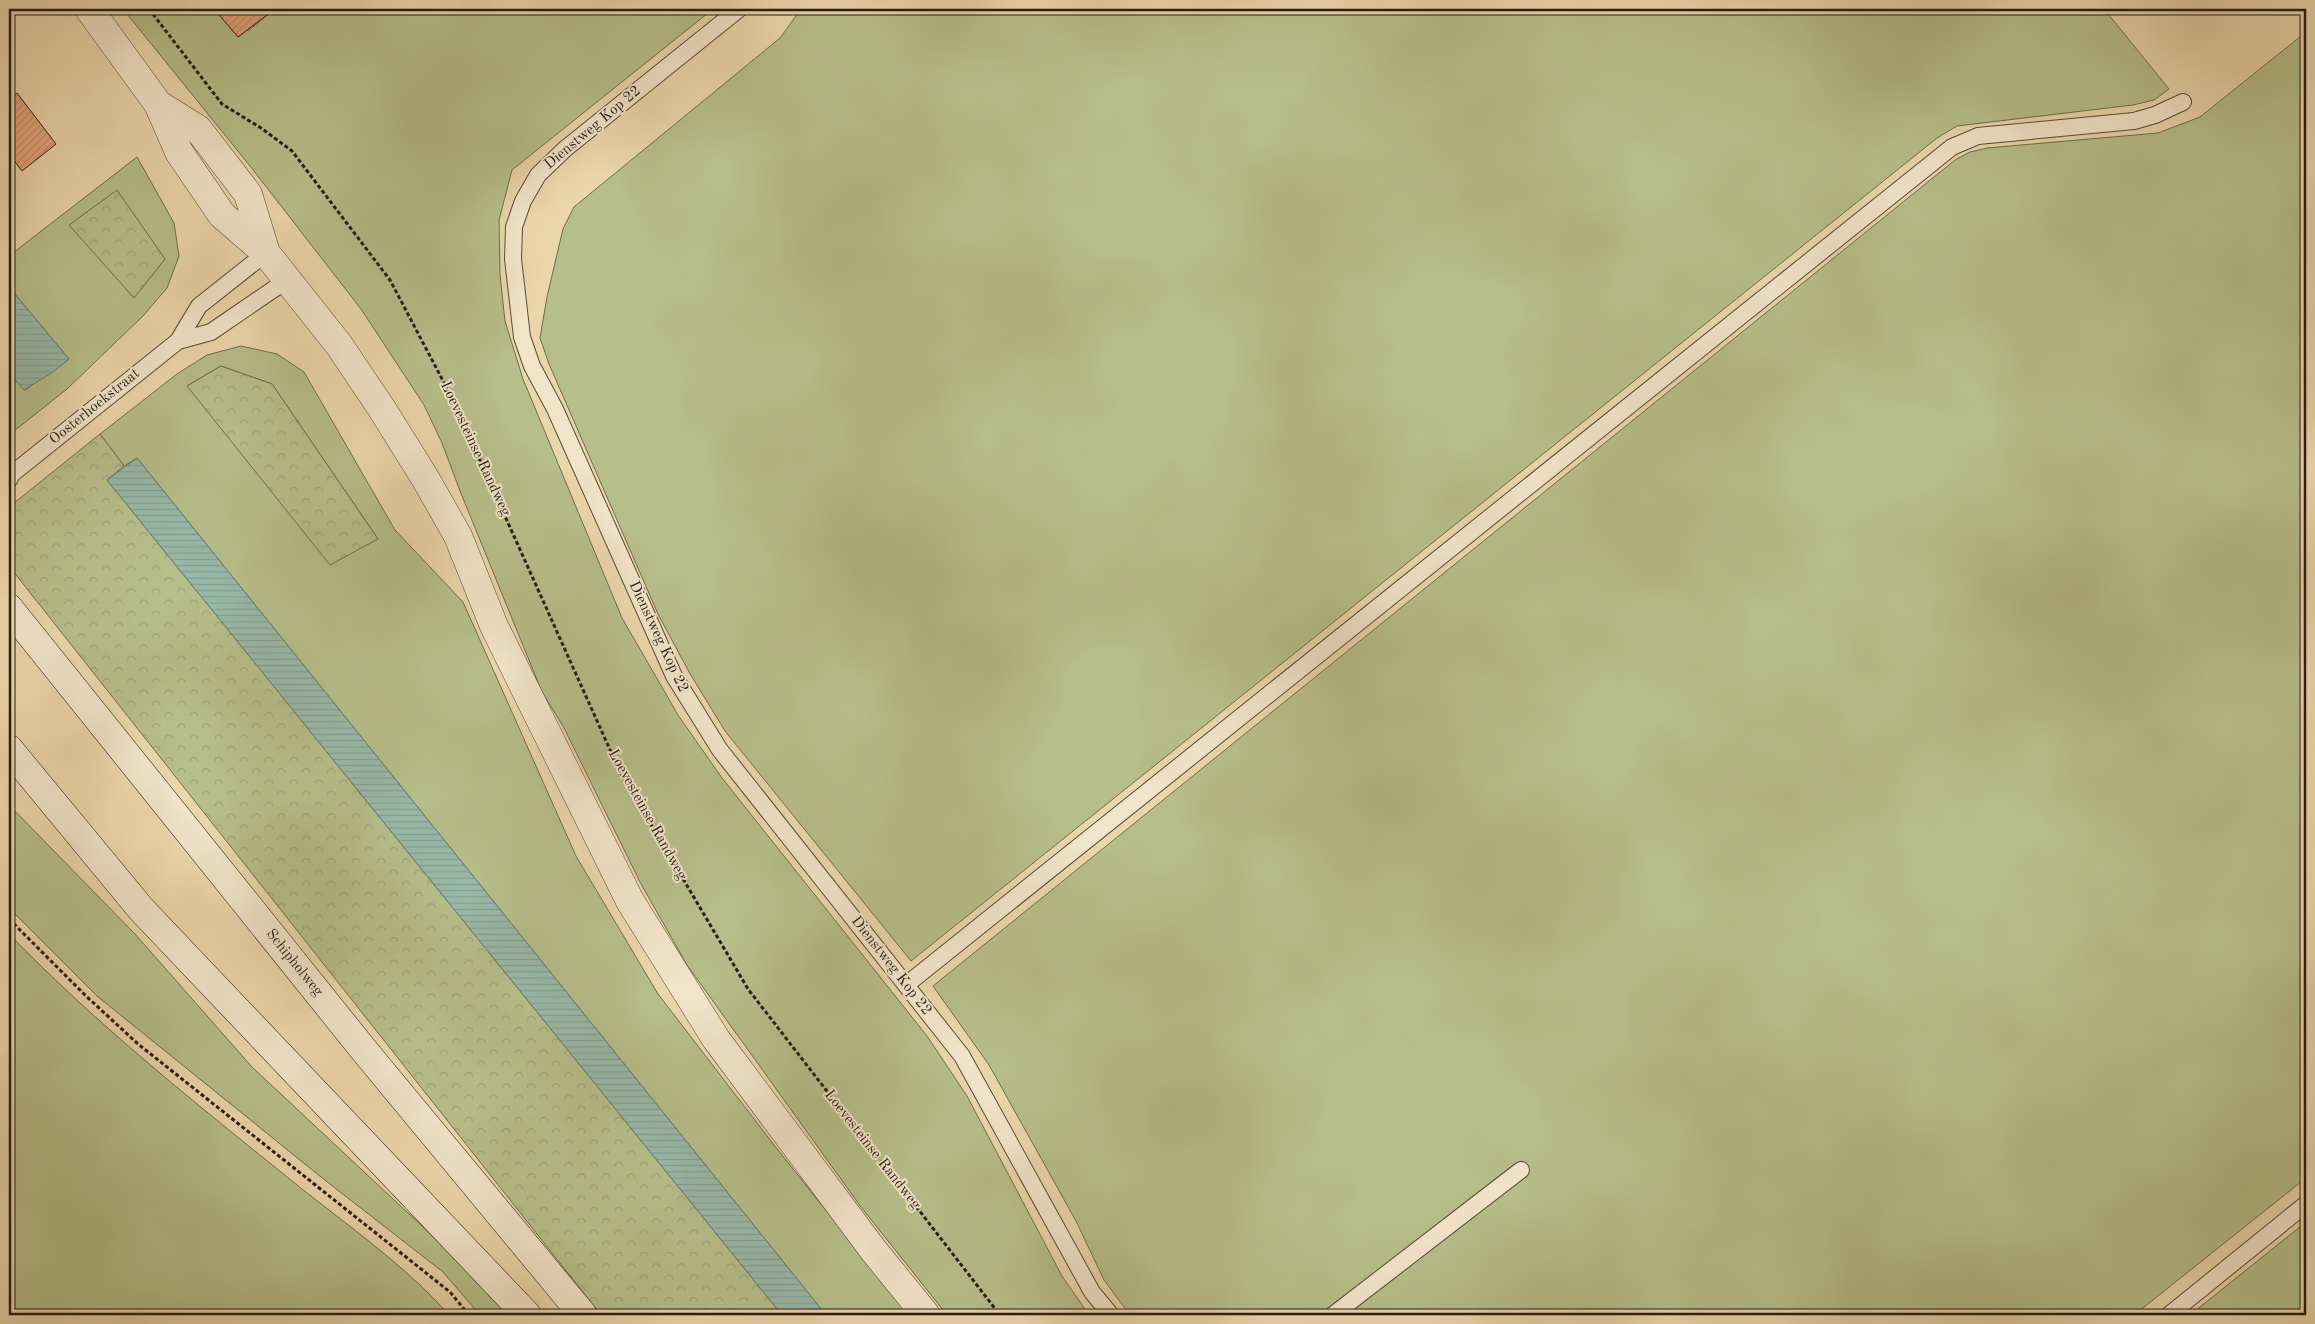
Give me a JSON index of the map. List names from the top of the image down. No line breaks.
{"streets":{"main road":["Schipholweg"],"lane":["Dienstweg Kop 22","Oosterhoekstraat"],"path":["Loevesteinse Randweg"]}}
